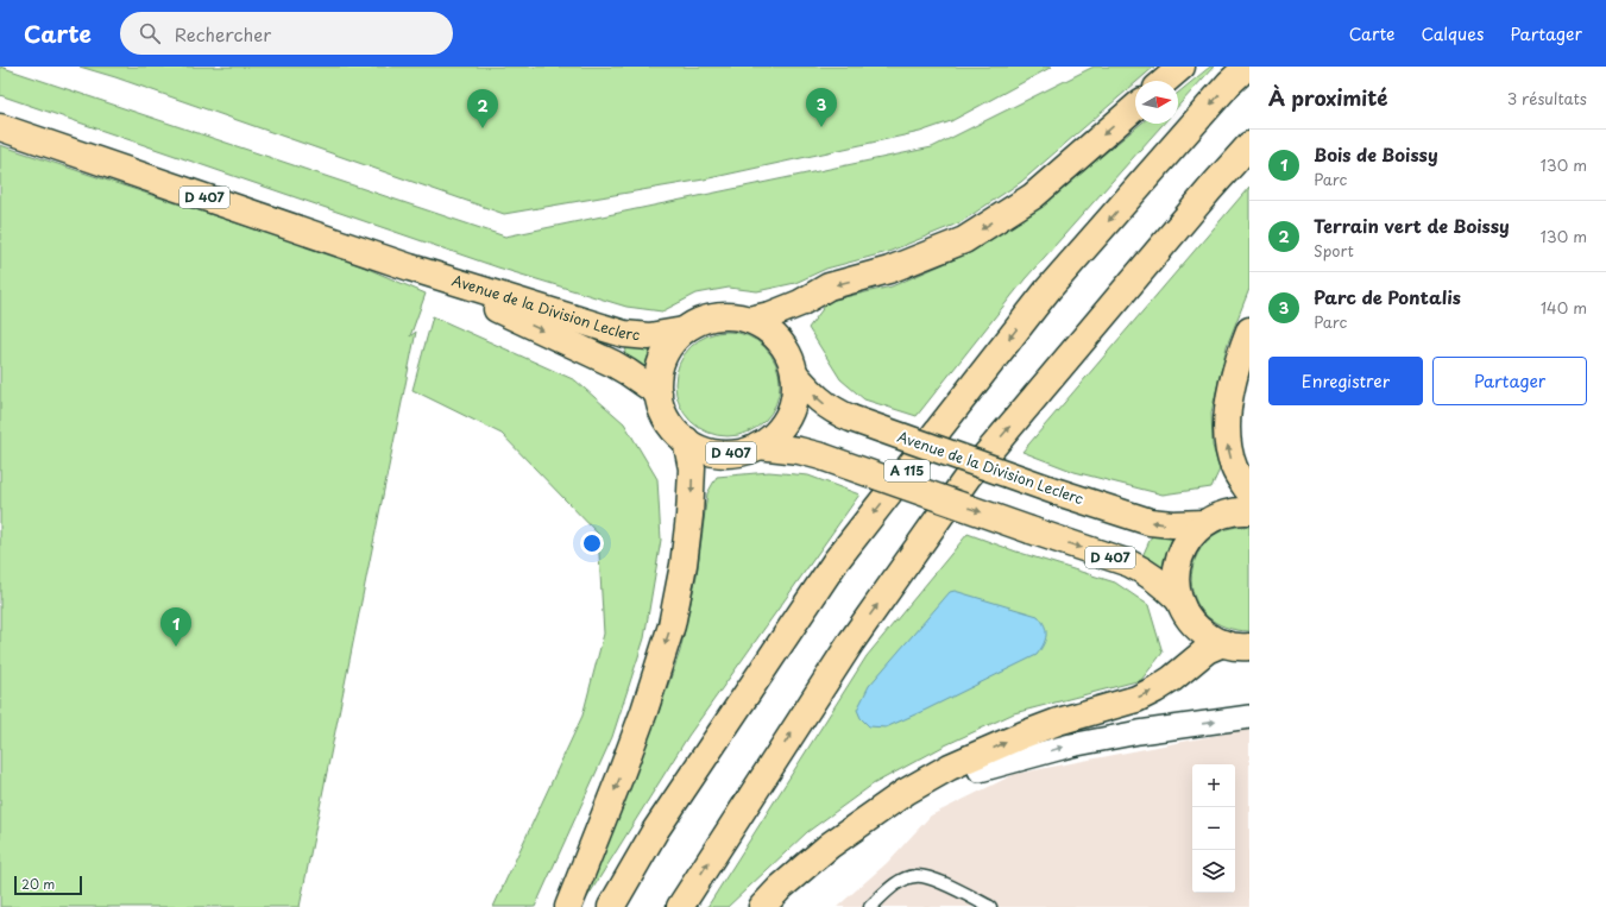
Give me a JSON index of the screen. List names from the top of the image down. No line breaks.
{"streets":{"main road":["D 407","Avenue de la Division Leclerc","A 115"]},"crossings":[["D 407","Avenue de la Division Leclerc"]],"scale_bar":"20 m","north":"right","page":{"header":"Carte","search":"Rechercher","nav":["Carte","Calques","Partager"],"heading":["À proximité","3 résultats"],"pins":["3","2","1"],"list":[{"mark":"1","name":"Bois de Boissy","note":"Parc","value":"130 m"},{"mark":"2","name":"Terrain vert de Boissy","note":"Sport","value":"130 m"},{"mark":"3","name":"Parc de Pontalis","note":"Parc","value":"140 m"}],"buttons":["Enregistrer","Partager"],"map_buttons":["+","−"],"scale":"20 m"}}
